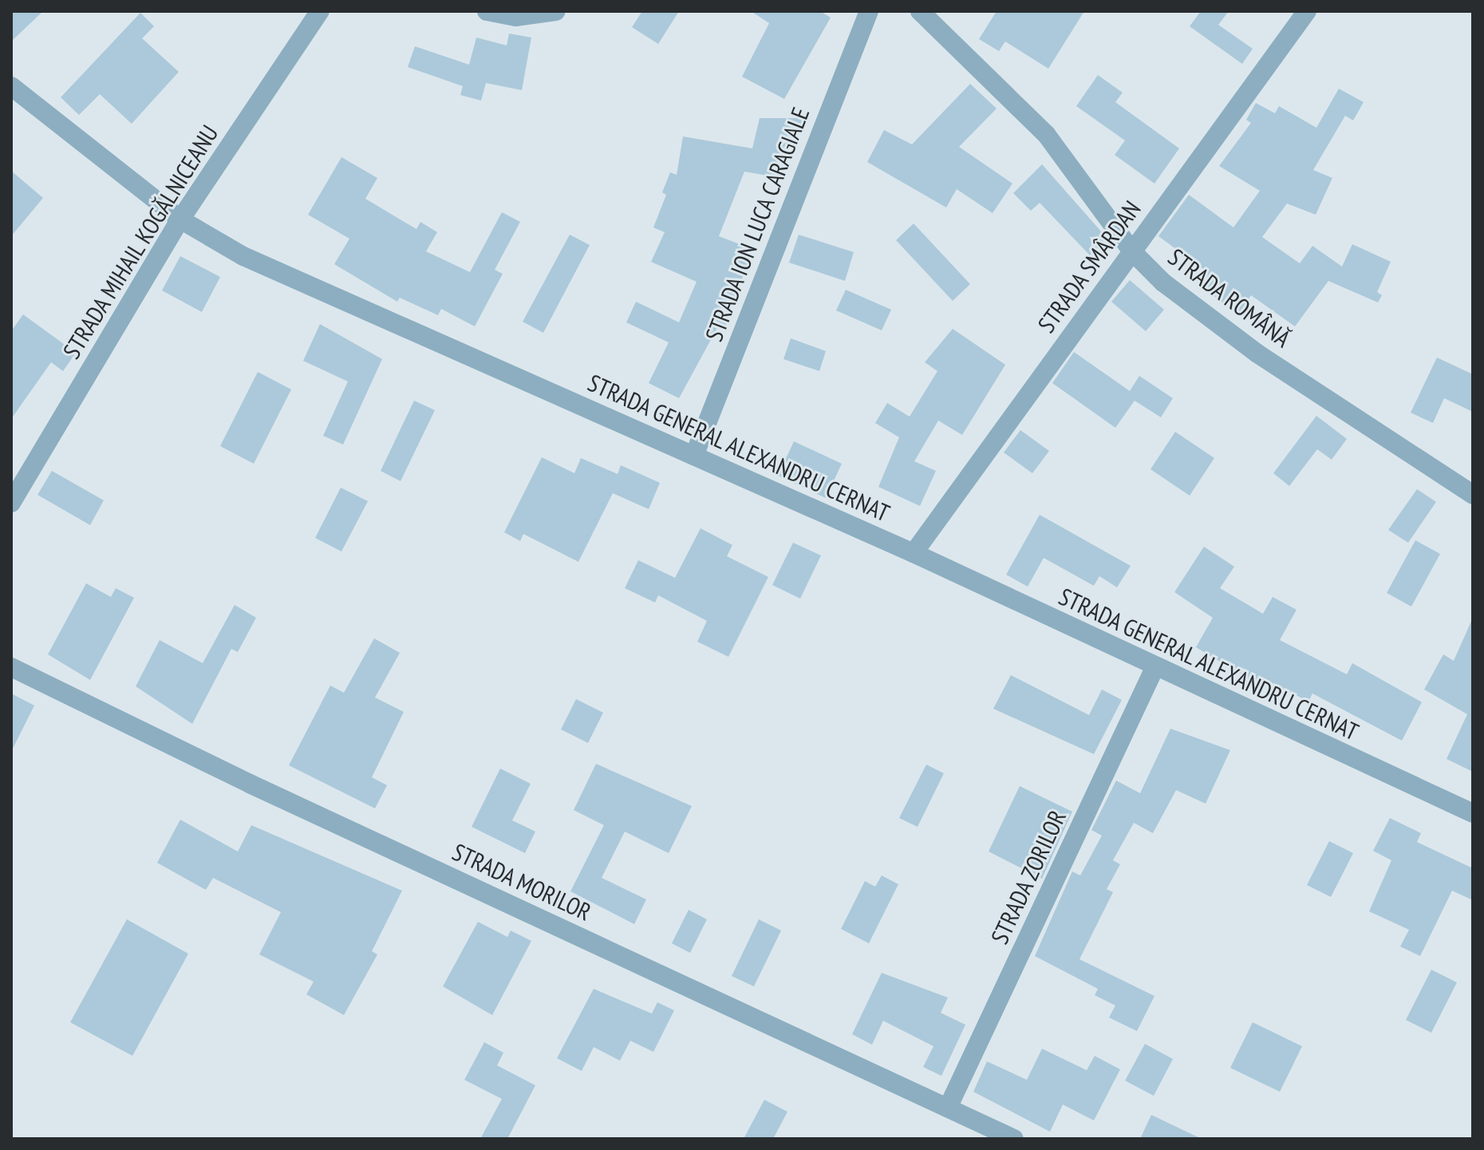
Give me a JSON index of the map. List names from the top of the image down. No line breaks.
{"streets":{"street":["STRADA ION LUCA CARAGIALE","STRADA MIHAIL KOGĂLNICEANU","STRADA SMÂRDAN","STRADA ROMÂNĂ","STRADA GENERAL ALEXANDRU CERNAT","STRADA ZORILOR","STRADA MORILOR"]},"crossings":[["STRADA ION LUCA CARAGIALE","STRADA GENERAL ALEXANDRU CERNAT"],["STRADA MIHAIL KOGĂLNICEANU","STRADA GENERAL ALEXANDRU CERNAT"],["STRADA SMÂRDAN","STRADA ROMÂNĂ"],["STRADA SMÂRDAN","STRADA GENERAL ALEXANDRU CERNAT"],["STRADA GENERAL ALEXANDRU CERNAT","STRADA ZORILOR"],["STRADA ZORILOR","STRADA MORILOR"]]}
